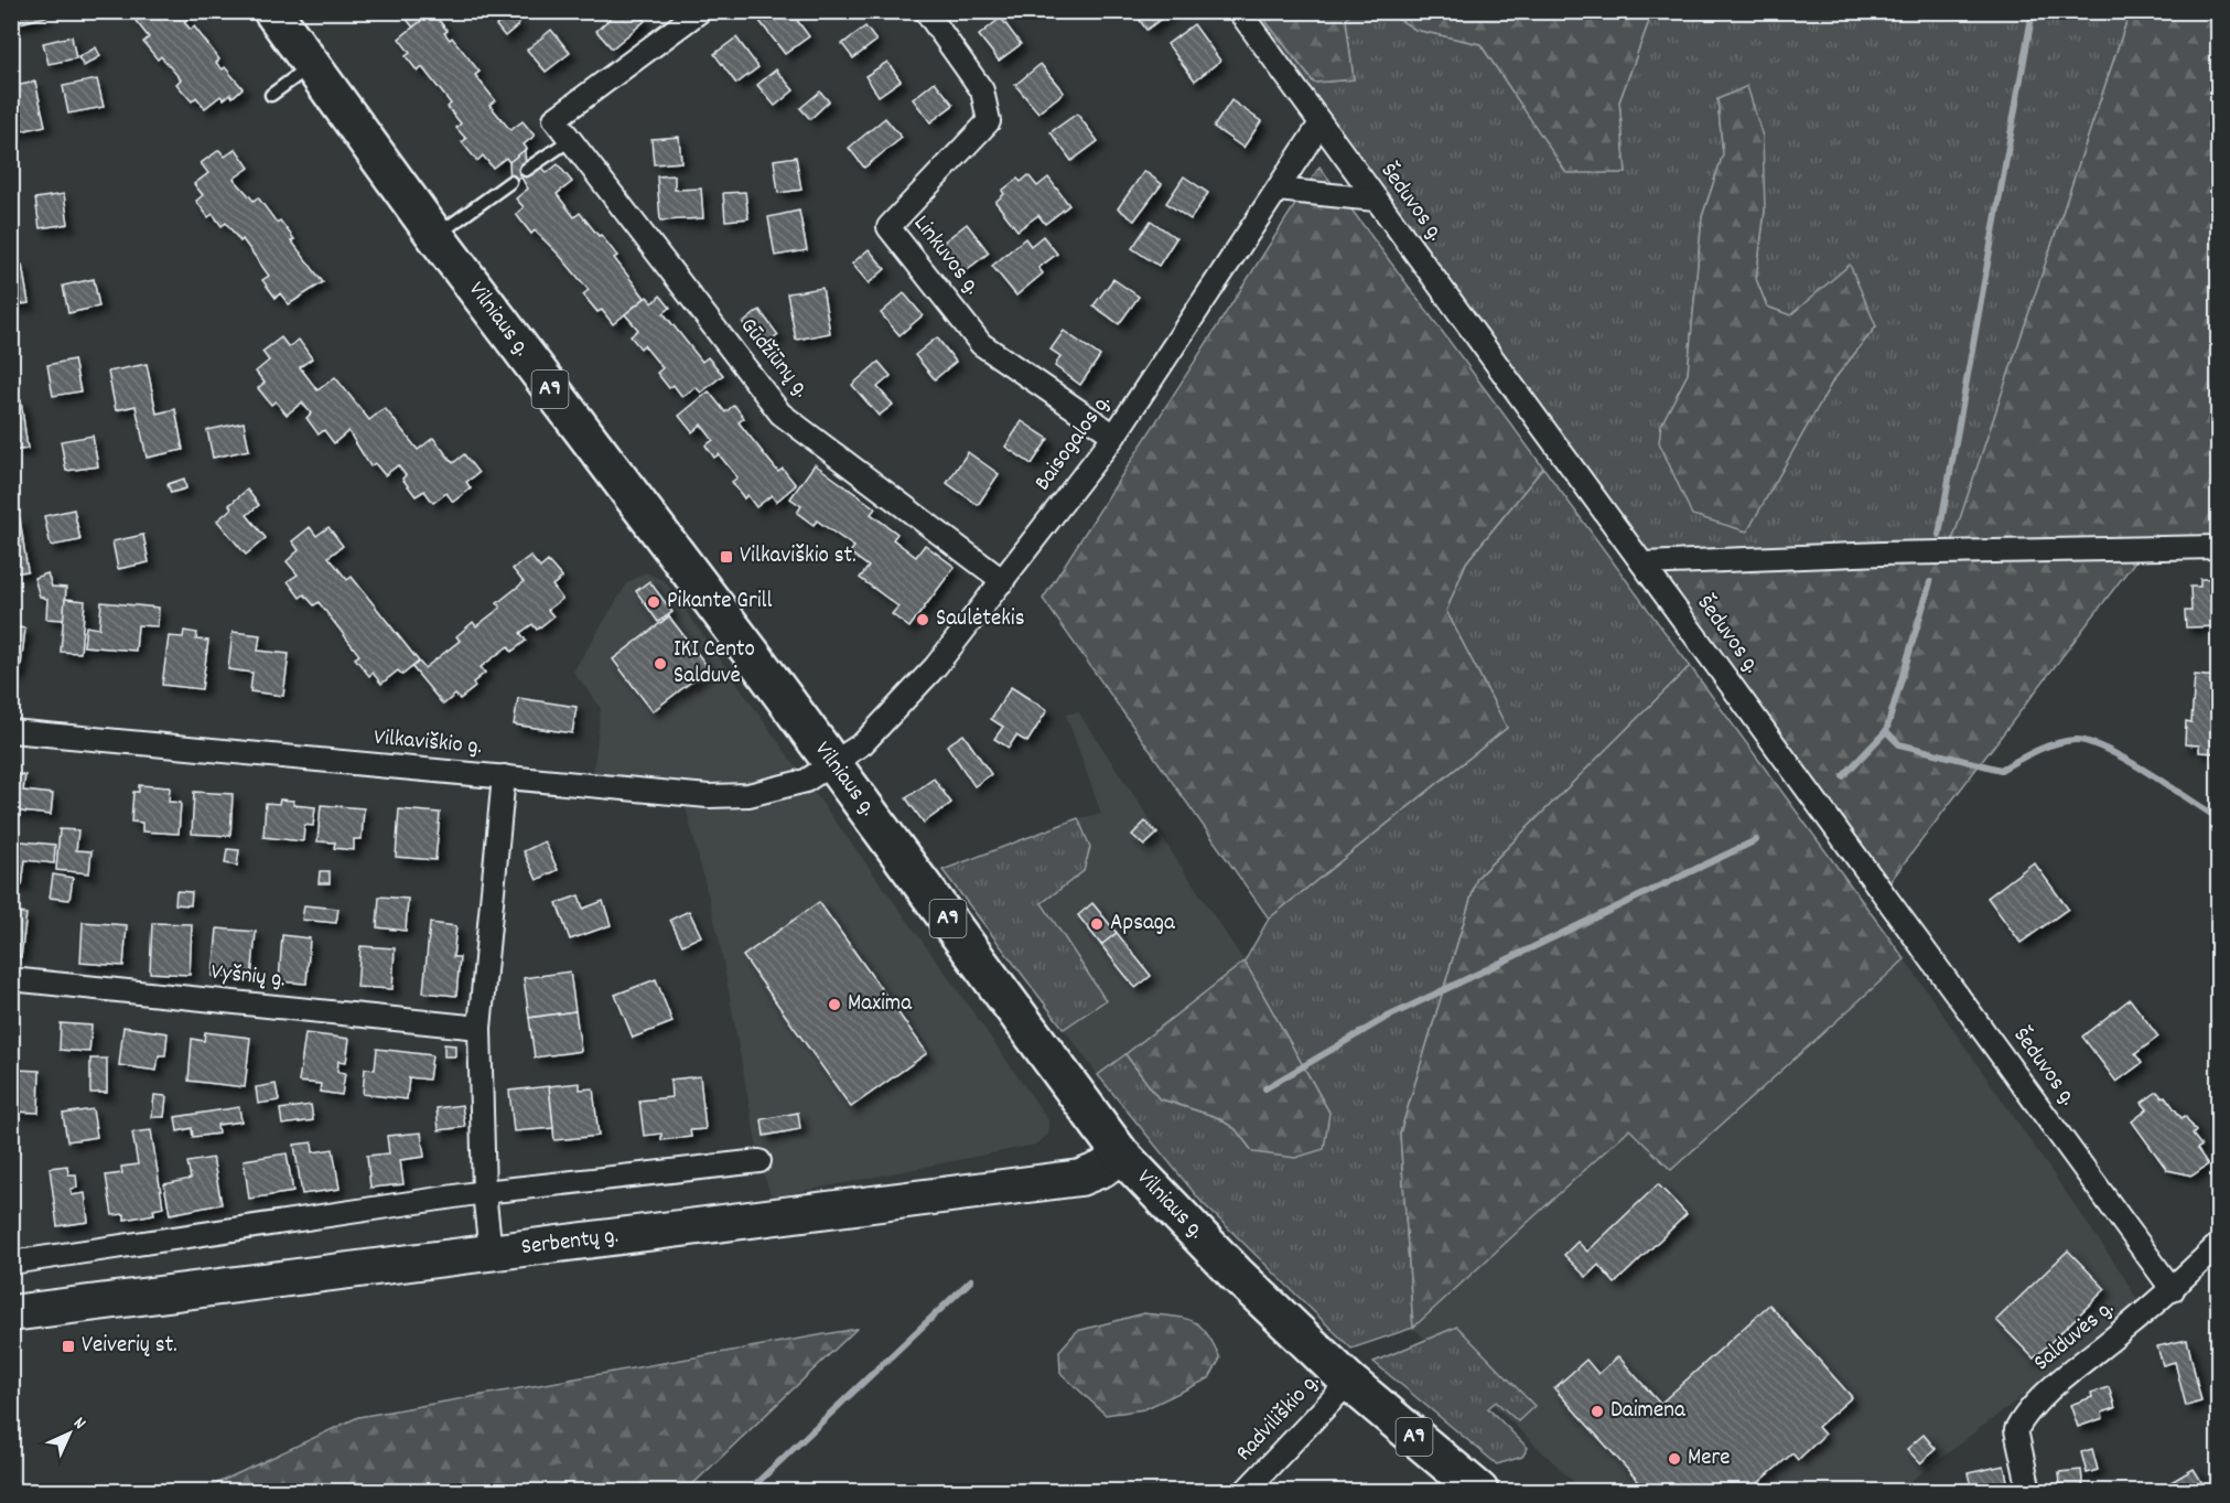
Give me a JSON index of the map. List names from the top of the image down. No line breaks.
{"streets":{"highway":["Vilniaus g.","A9"],"main road":["Serbentų g."],"street":["Šeduvos g.","Linkuvos g.","Gūdžiūnų g.","Baisogalos g.","Vilkaviškio g.","Vyšnių g.","Salduvės g.","Radviliškio g."]},"crossings":[["Šeduvos g.","Baisogalos g."],["Šeduvos g.","Salduvės g."],["Linkuvos g.","Baisogalos g."],["Vilniaus g.","Baisogalos g."],["Vilniaus g.","Vilkaviškio g."],["Vilniaus g.","Serbentų g."],["Vilniaus g.","Radviliškio g."],["Gūdžiūnų g.","Baisogalos g."],["Baisogalos g.","Vilkaviškio g."]],"places":{"transit":["Vilkaviškio st.","Veiverių st."],"other":["Pikante Grill","Saulėtekis","IKI Cento Salduvė","Apsaga","Maxima","Daimena","Mere"]},"north":"top right"}
